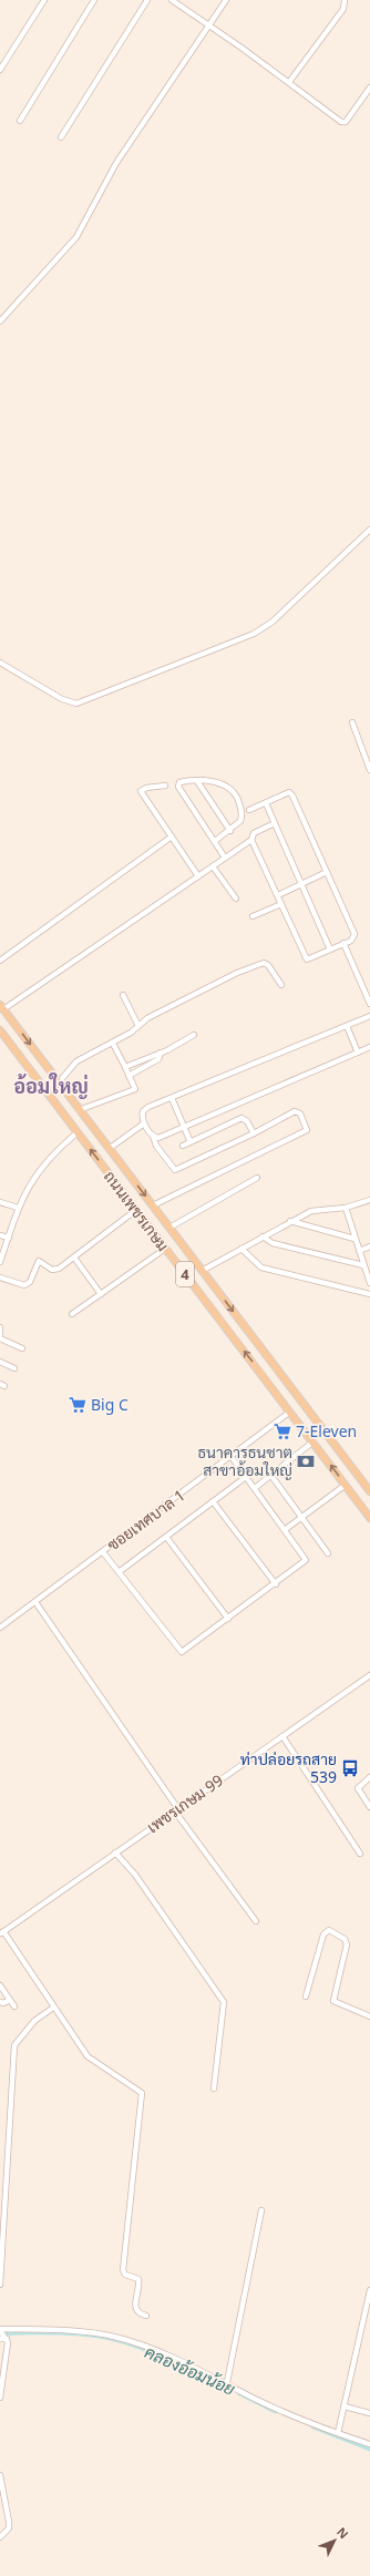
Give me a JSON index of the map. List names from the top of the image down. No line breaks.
{"streets":{"main road":["ถนนเพชรเกษม","4"],"street":["ซอยเทศบาล 1","เพชรเกษม 99"]},"crossings":[["ถนนเพชรเกษม","ซอยเทศบาล 1"]],"districts":["อ้อมใหญ่"],"water":["คลองอ้อมน้อย"],"places":{"supermarket":["Big C","7-Eleven"],"bank":["ธนาคารธนชาต สาขาอ้อมใหญ่"],"bus stop":["ท่าปล่อยรถสาย 539"]},"north":"top right"}
